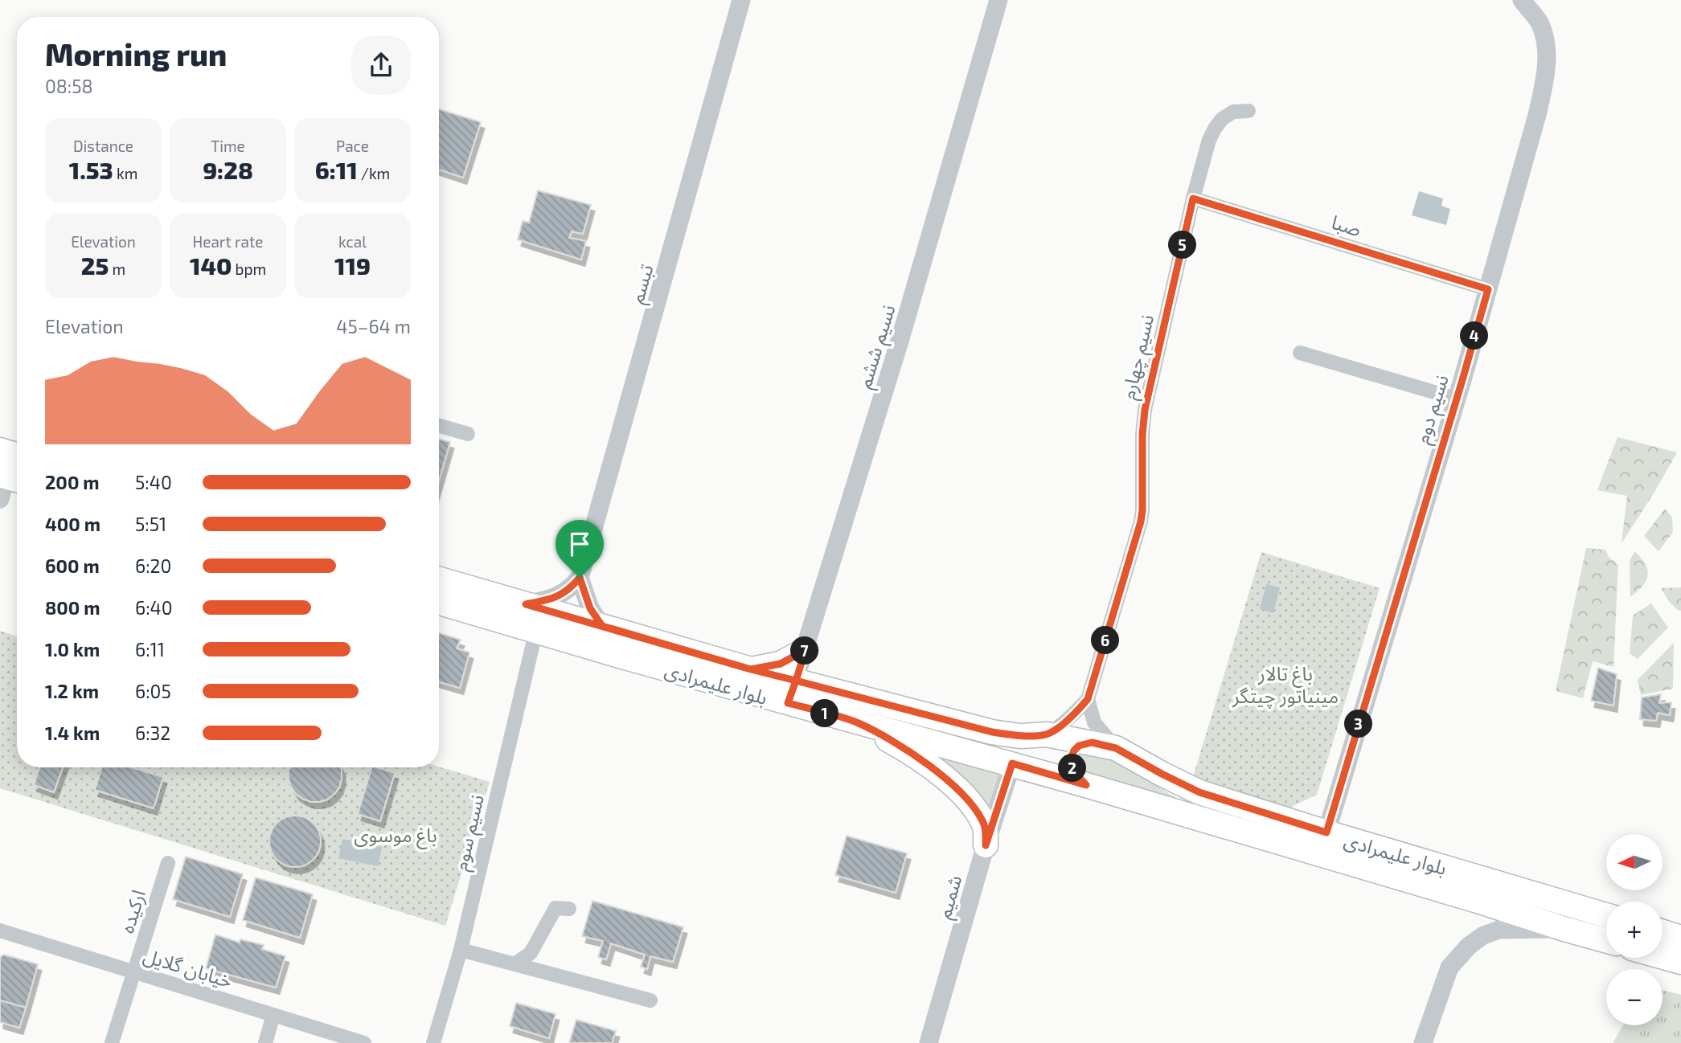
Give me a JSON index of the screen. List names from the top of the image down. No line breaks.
{"streets":{"main road":["بلوار علیمرادی"],"street":["صبا","تبسم","نسیم ششم","نسیم چهارم","نسیم دوم","نسیم سوم","شمیم","ارکیده","خیابان گلایل"]},"crossings":[["صبا","نسیم چهارم"],["صبا","نسیم دوم"],["نسیم ششم","بلوار علیمرادی"],["نسیم چهارم","بلوار علیمرادی"],["نسیم دوم","بلوار علیمرادی"],["بلوار علیمرادی","نسیم سوم"],["بلوار علیمرادی","شمیم"],["ارکیده","خیابان گلایل"]],"parks":["باغ تالار مینیاتور چیتگر","باغ موسوی"],"north":"left","page":{"heading":["Morning run","08:58"],"stats":[["Distance","1.53 km"],["Time","9:28"],["Pace","6:11 /km"],["Elevation","25 m"],["Heart rate","140 bpm"],["kcal","119"]],"pins":["5","4","6","7","1","3","2"],"chart":["Elevation","45–64 m"],"list":[{"name":"200 m","note":"5:40"},{"name":"400 m","note":"5:51"},{"name":"600 m","note":"6:20"},{"name":"800 m","note":"6:40"},{"name":"1.0 km","note":"6:11"},{"name":"1.2 km","note":"6:05"},{"name":"1.4 km","note":"6:32"}],"map_buttons":["+","−"]}}
